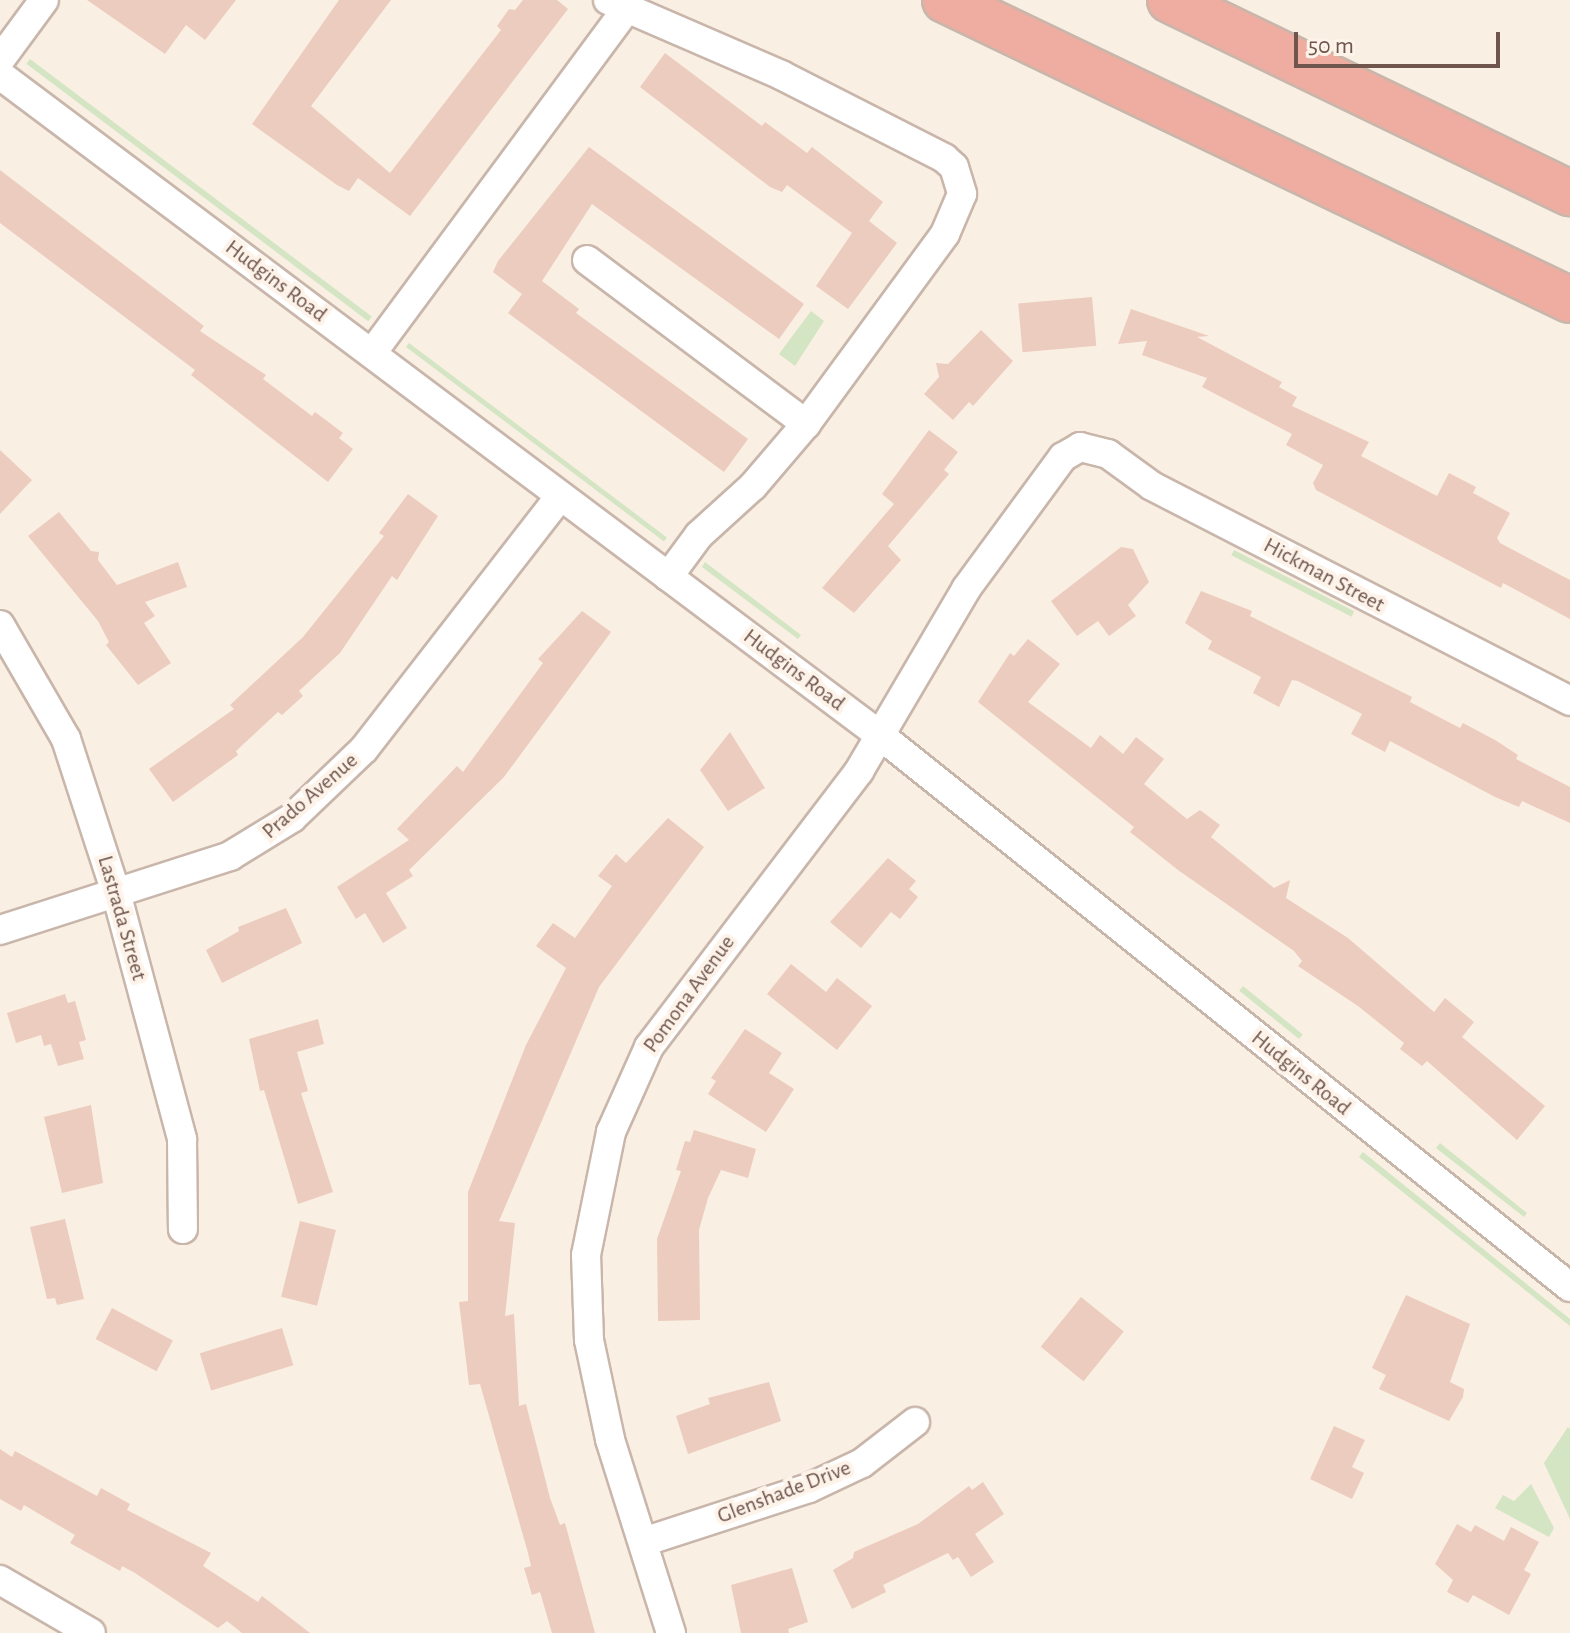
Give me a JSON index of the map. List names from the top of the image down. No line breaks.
{"streets":{"street":["Hudgins Road","Hickman Street","Prado Avenue","Lastrada Street","Pomona Avenue","Glenshade Drive"]},"crossings":[["Hudgins Road","Prado Avenue"],["Hudgins Road","Pomona Avenue"],["Hickman Street","Pomona Avenue"],["Prado Avenue","Lastrada Street"],["Pomona Avenue","Glenshade Drive"]],"scale_bar":"50 m"}
